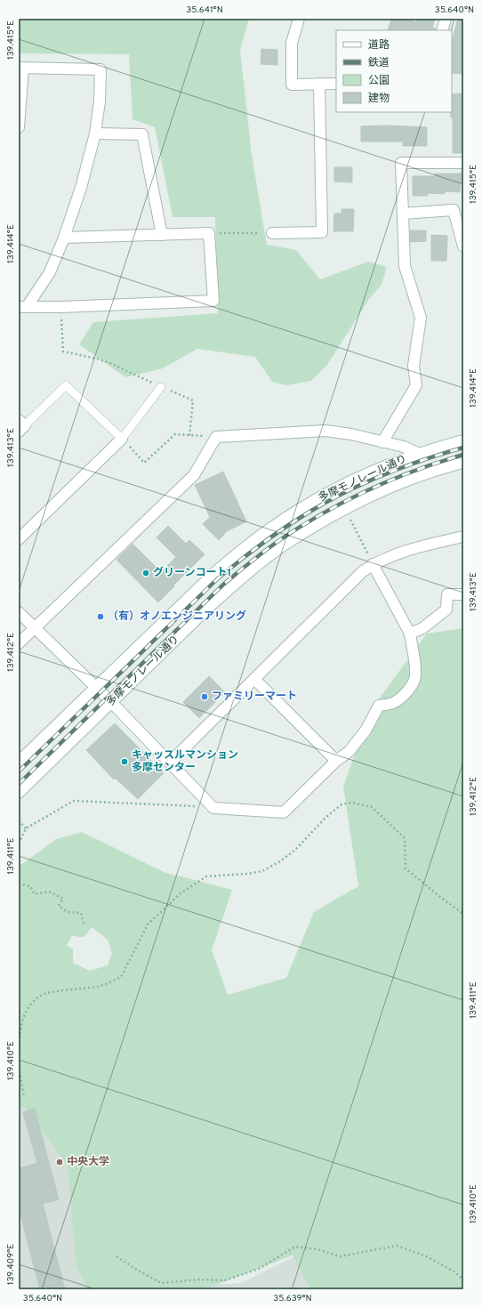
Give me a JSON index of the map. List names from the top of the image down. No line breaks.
{"streets":{"street":["多摩モノレール通り"]},"places":["グリーンコート1","（有）オノエンジニアリング","ファミリーマート","キャッスルマンション 多摩センター","中央大学"],"legend":["道路","鉄道","公園","建物"],"coordinates":["35.641°N","35.640°N","139.415°E","139.414°E","139.413°E","139.412°E","139.411°E","139.410°E","139.409°E","35.639°N"]}
